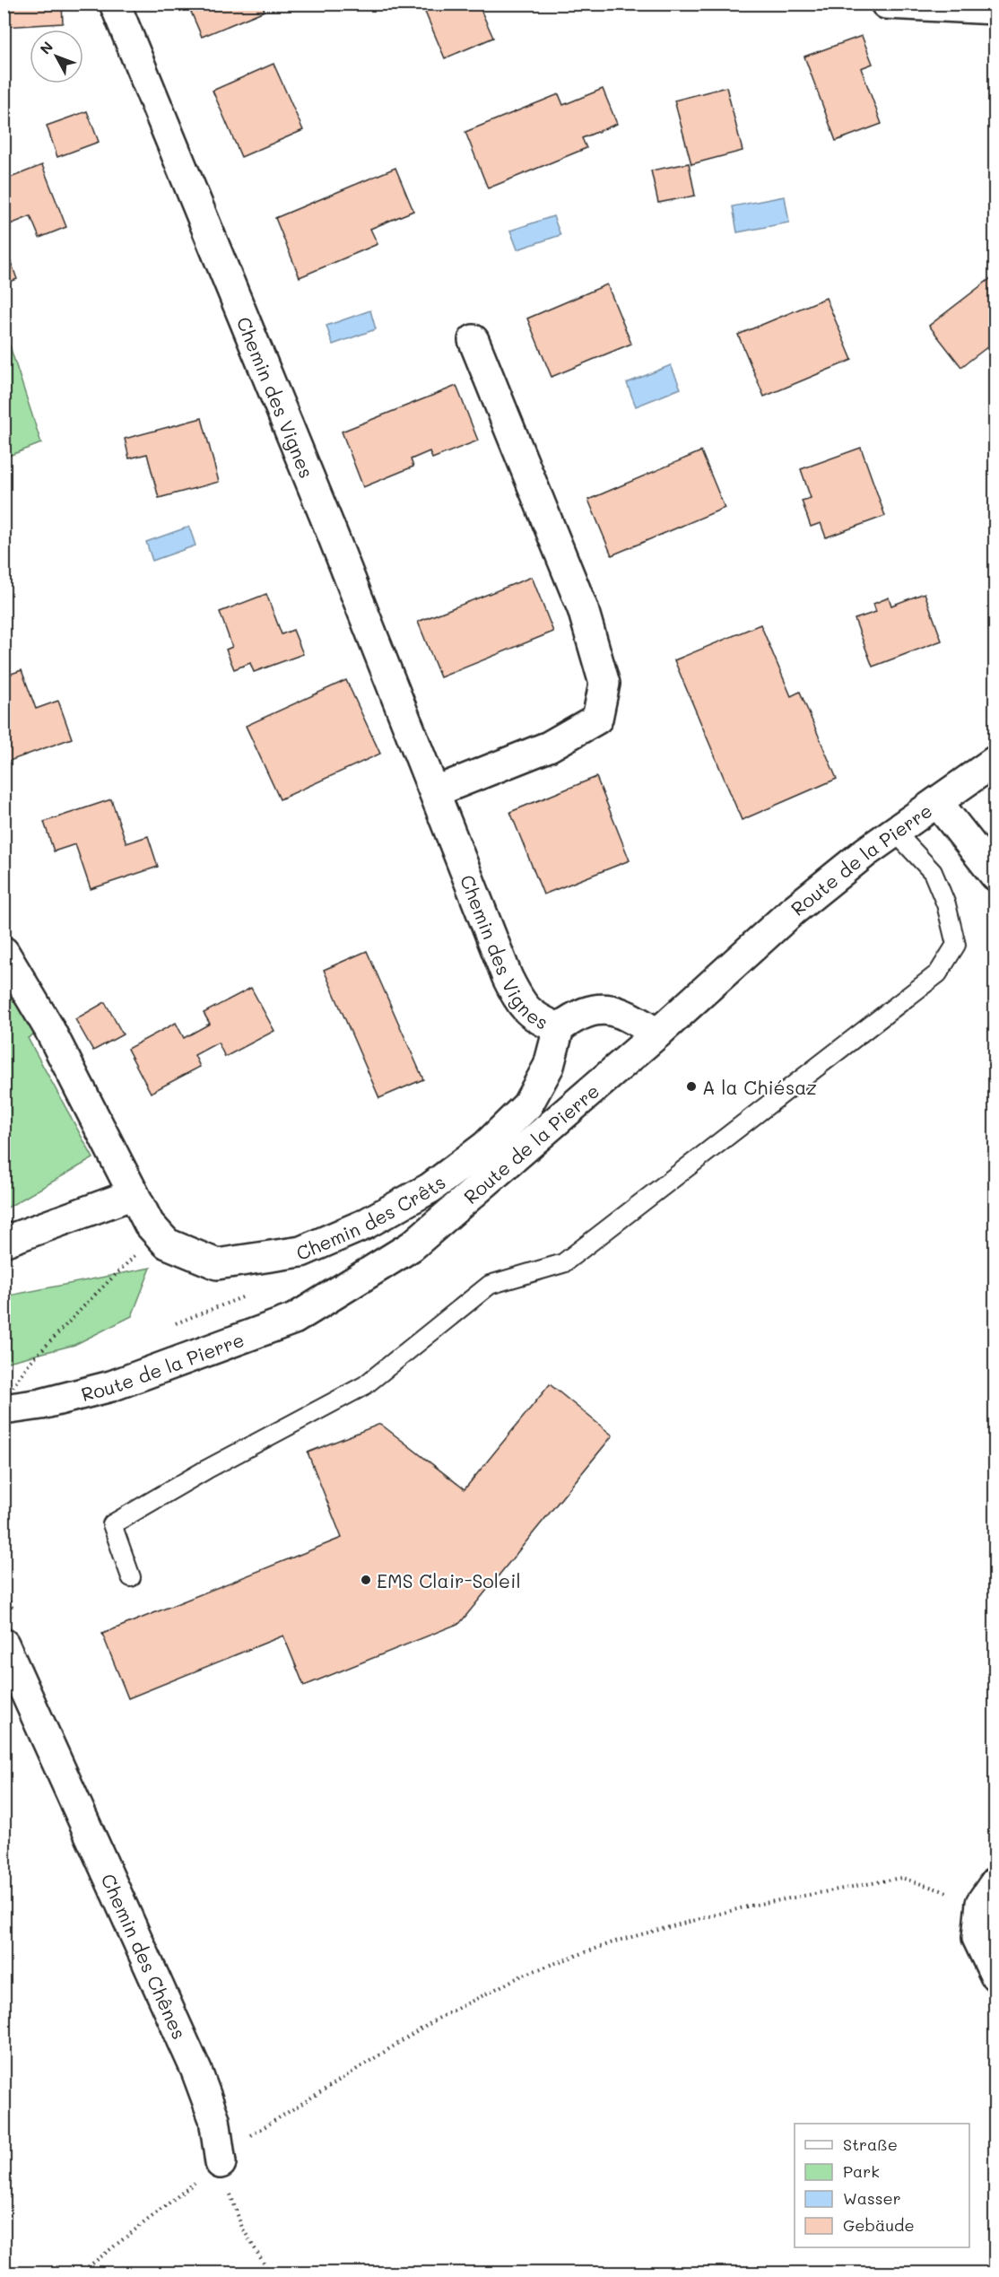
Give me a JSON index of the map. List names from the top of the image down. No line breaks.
{"streets":{"street":["Chemin des Vignes","Route de la Pierre","Chemin des Crêts","Chemin des Chênes"]},"crossings":[["Chemin des Vignes","Route de la Pierre"],["Chemin des Vignes","Chemin des Crêts"]],"places":["A la Chiésaz","EMS Clair-Soleil"],"legend":["Straße","Park","Wasser","Gebäude"],"north":"top left"}
